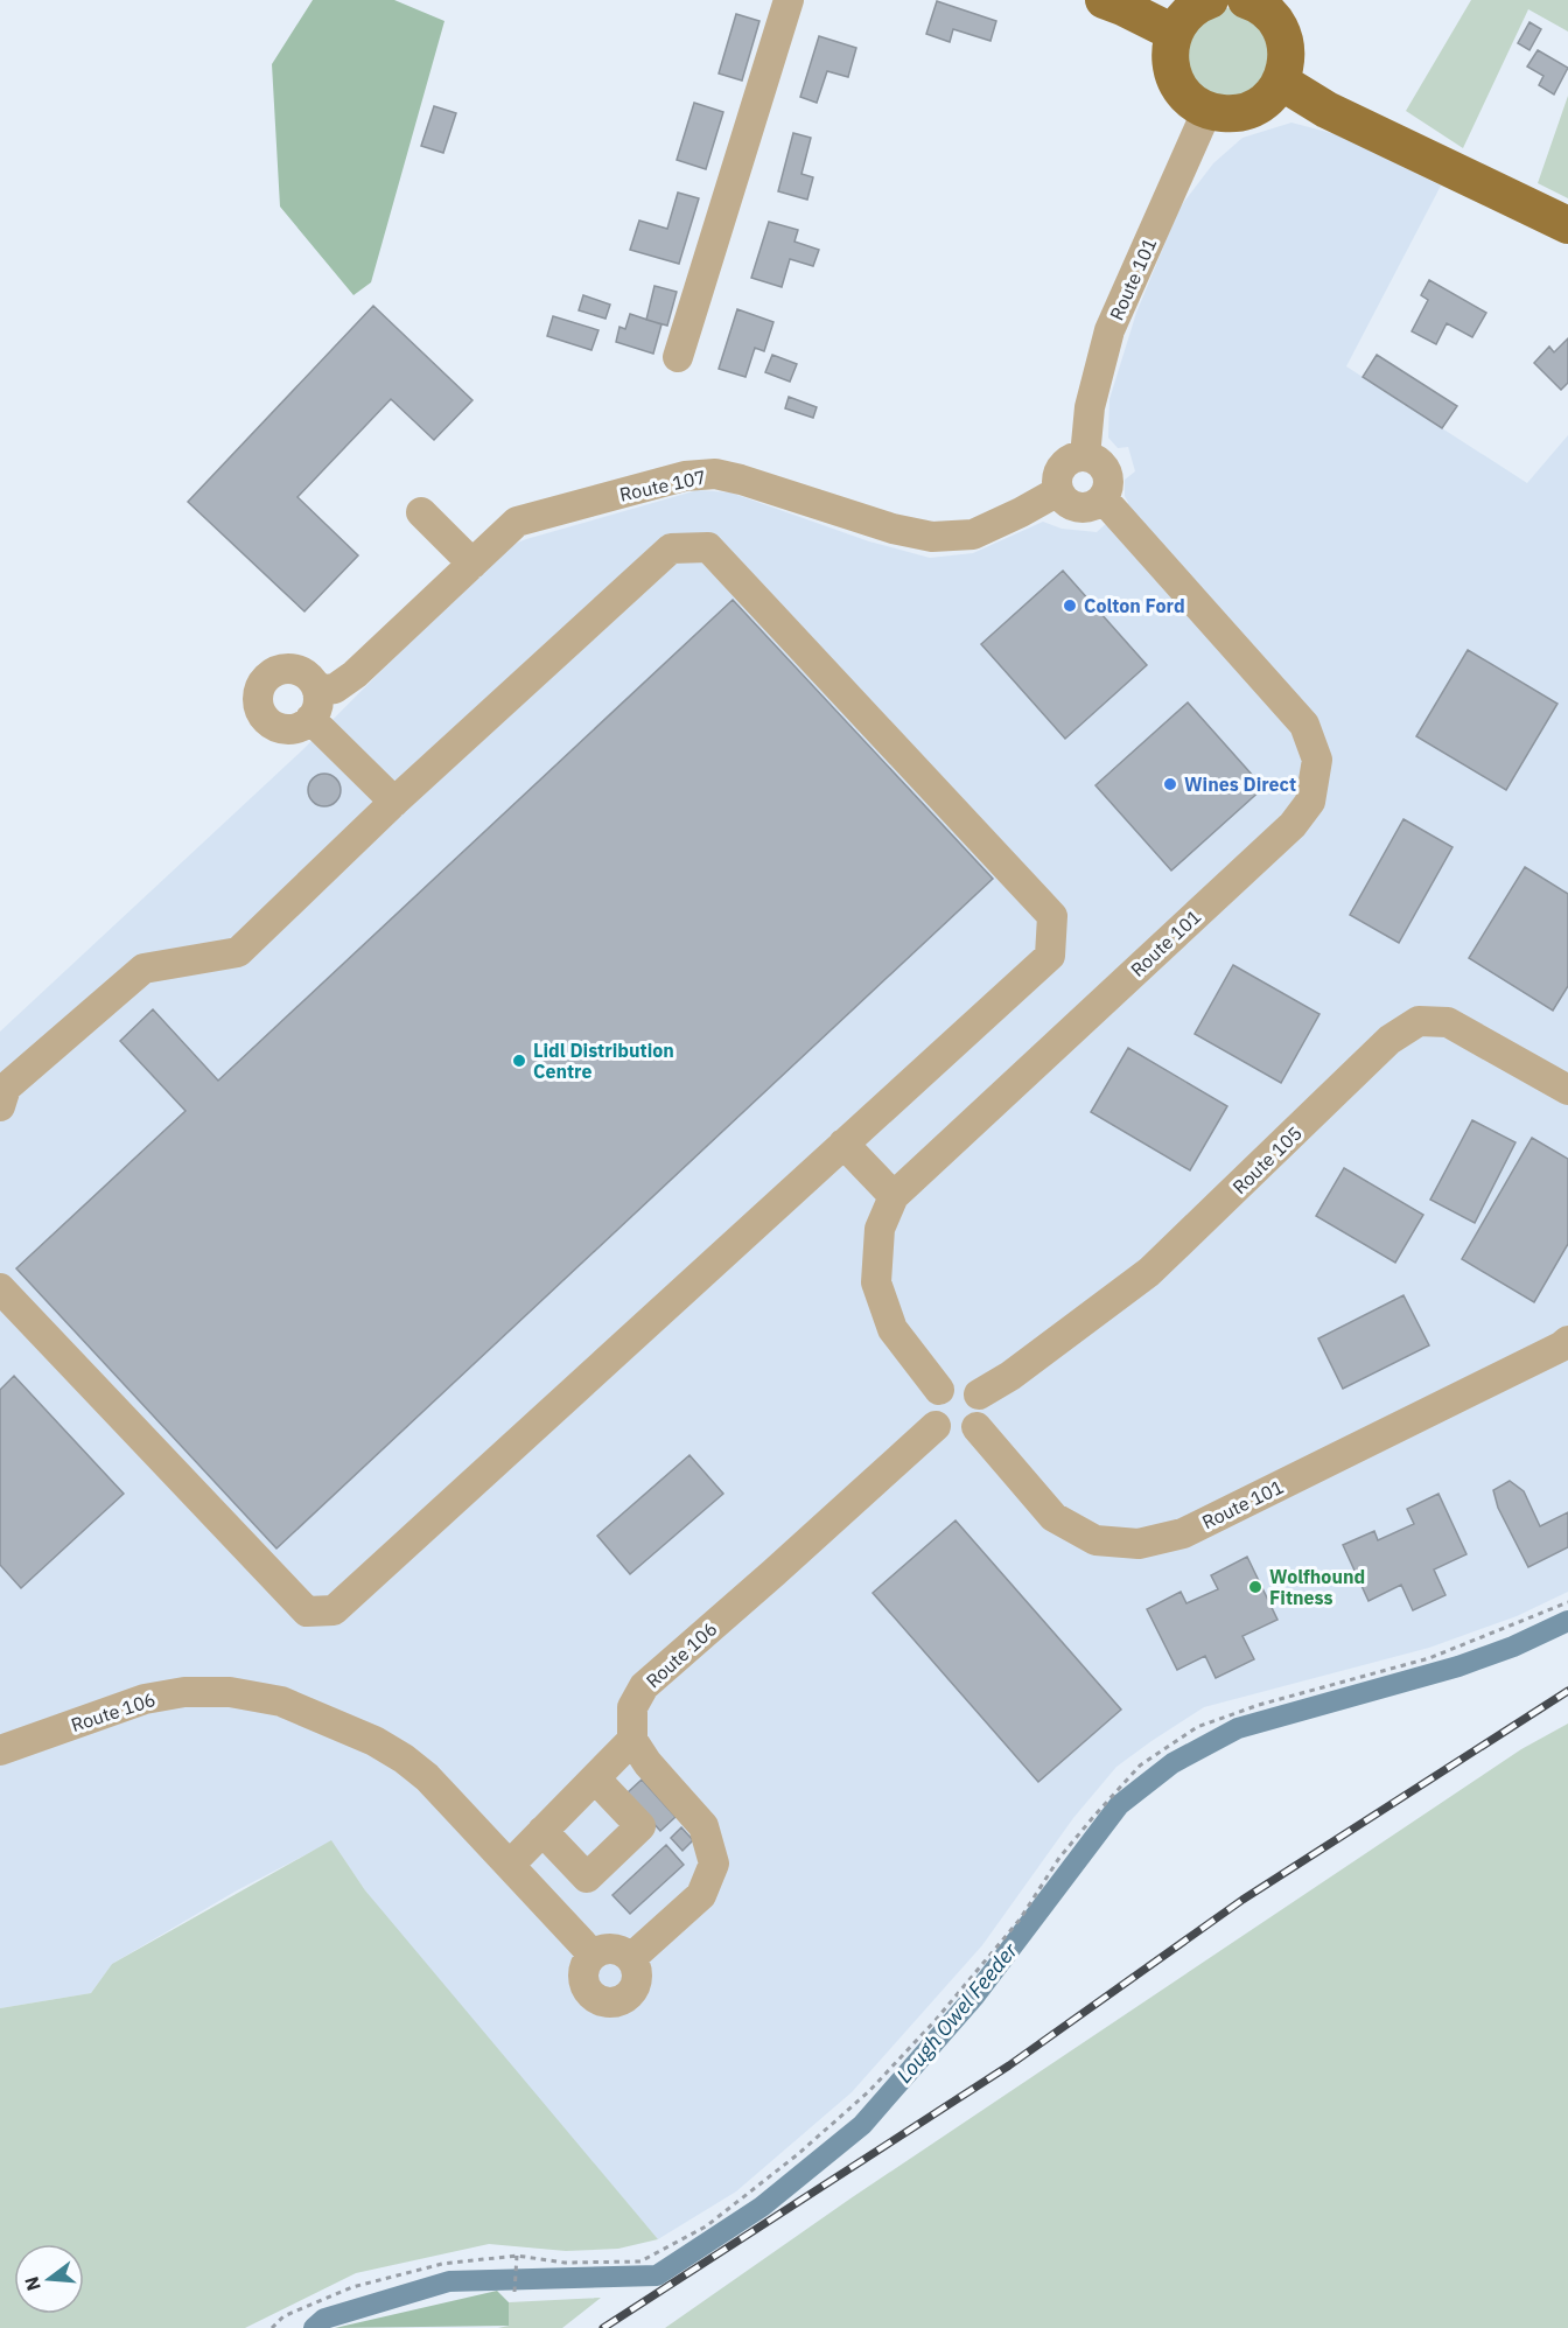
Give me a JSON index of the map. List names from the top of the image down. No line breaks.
{"streets":{"street":["Route 101","Route 107","Route 105","Route 106"]},"crossings":[["Route 101","Route 107"],["Route 101","Route 105"],["Route 101","Route 106"],["Route 105","Route 106"]],"water":["Lough Owel Feeder"],"places":["Colton Ford","Wines Direct","Lidl Distribution Centre","Wolfhound Fitness"],"north":"left"}
